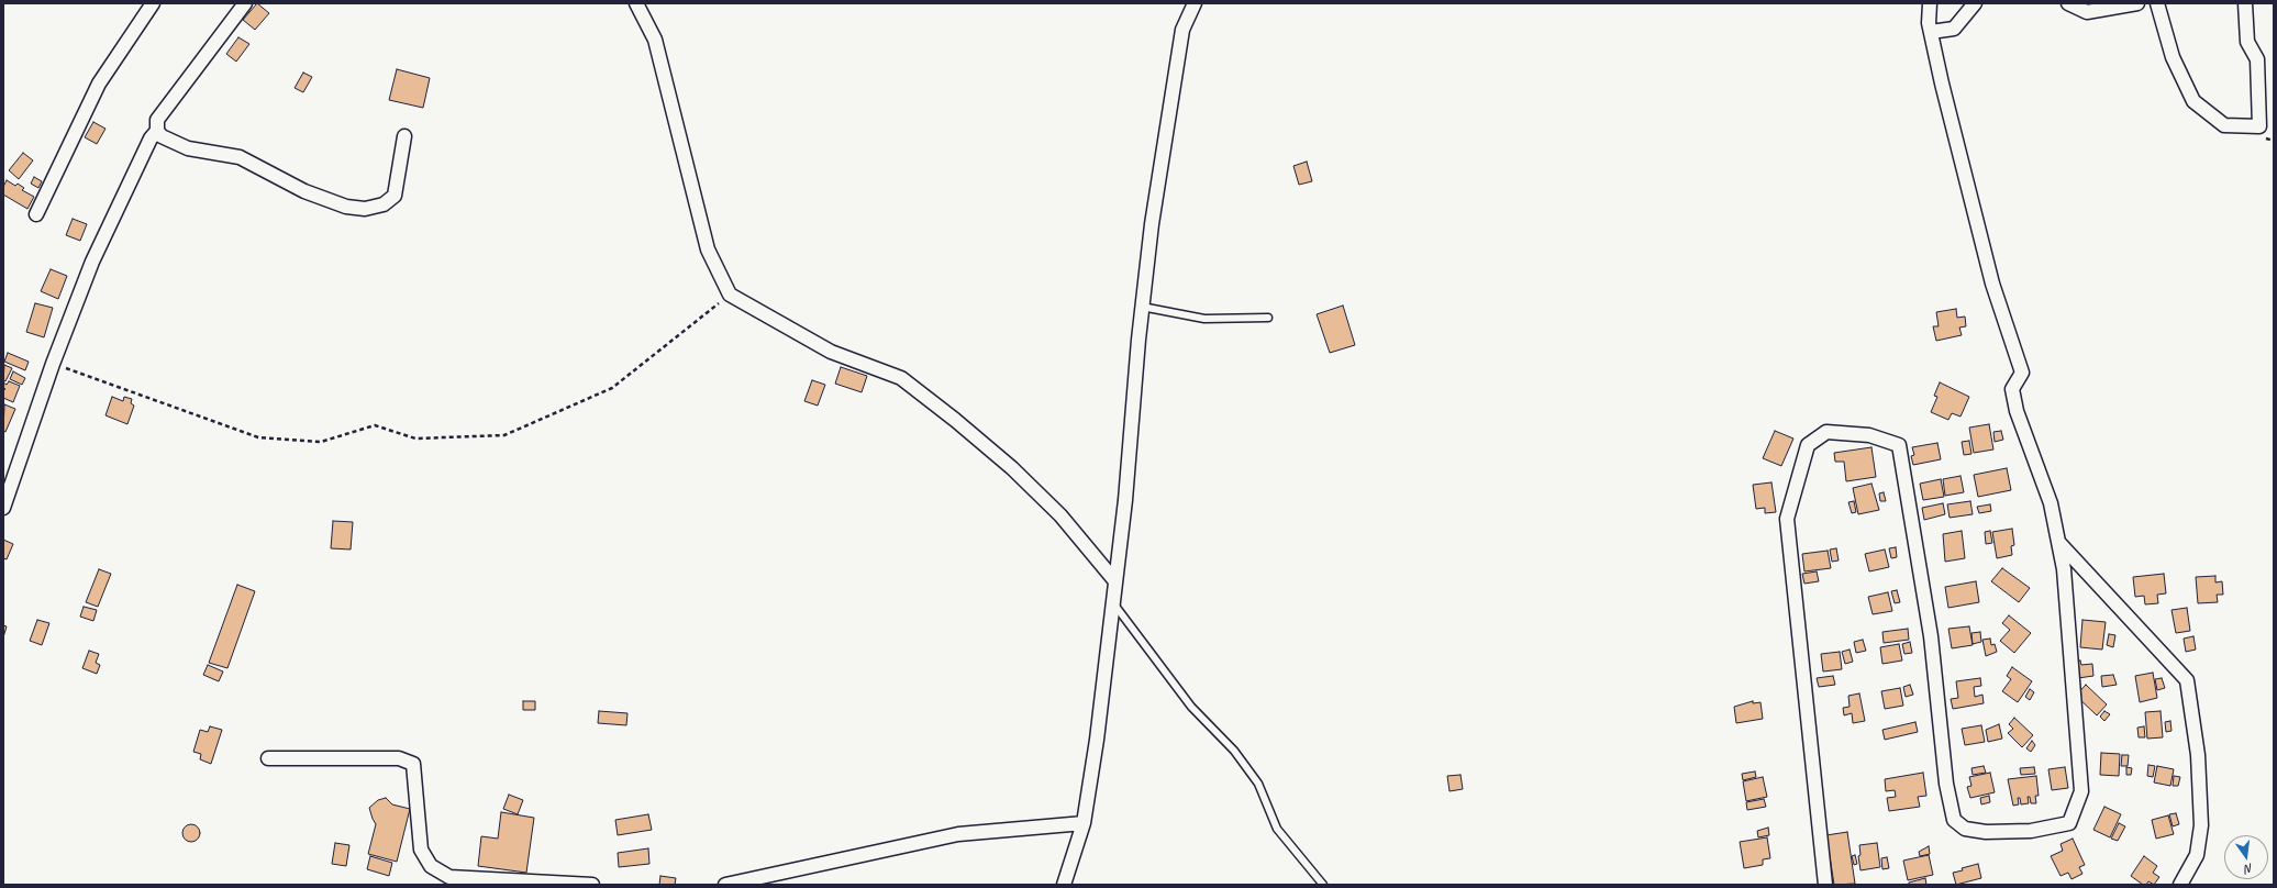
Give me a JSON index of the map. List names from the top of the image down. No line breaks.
{"north":"bottom"}
